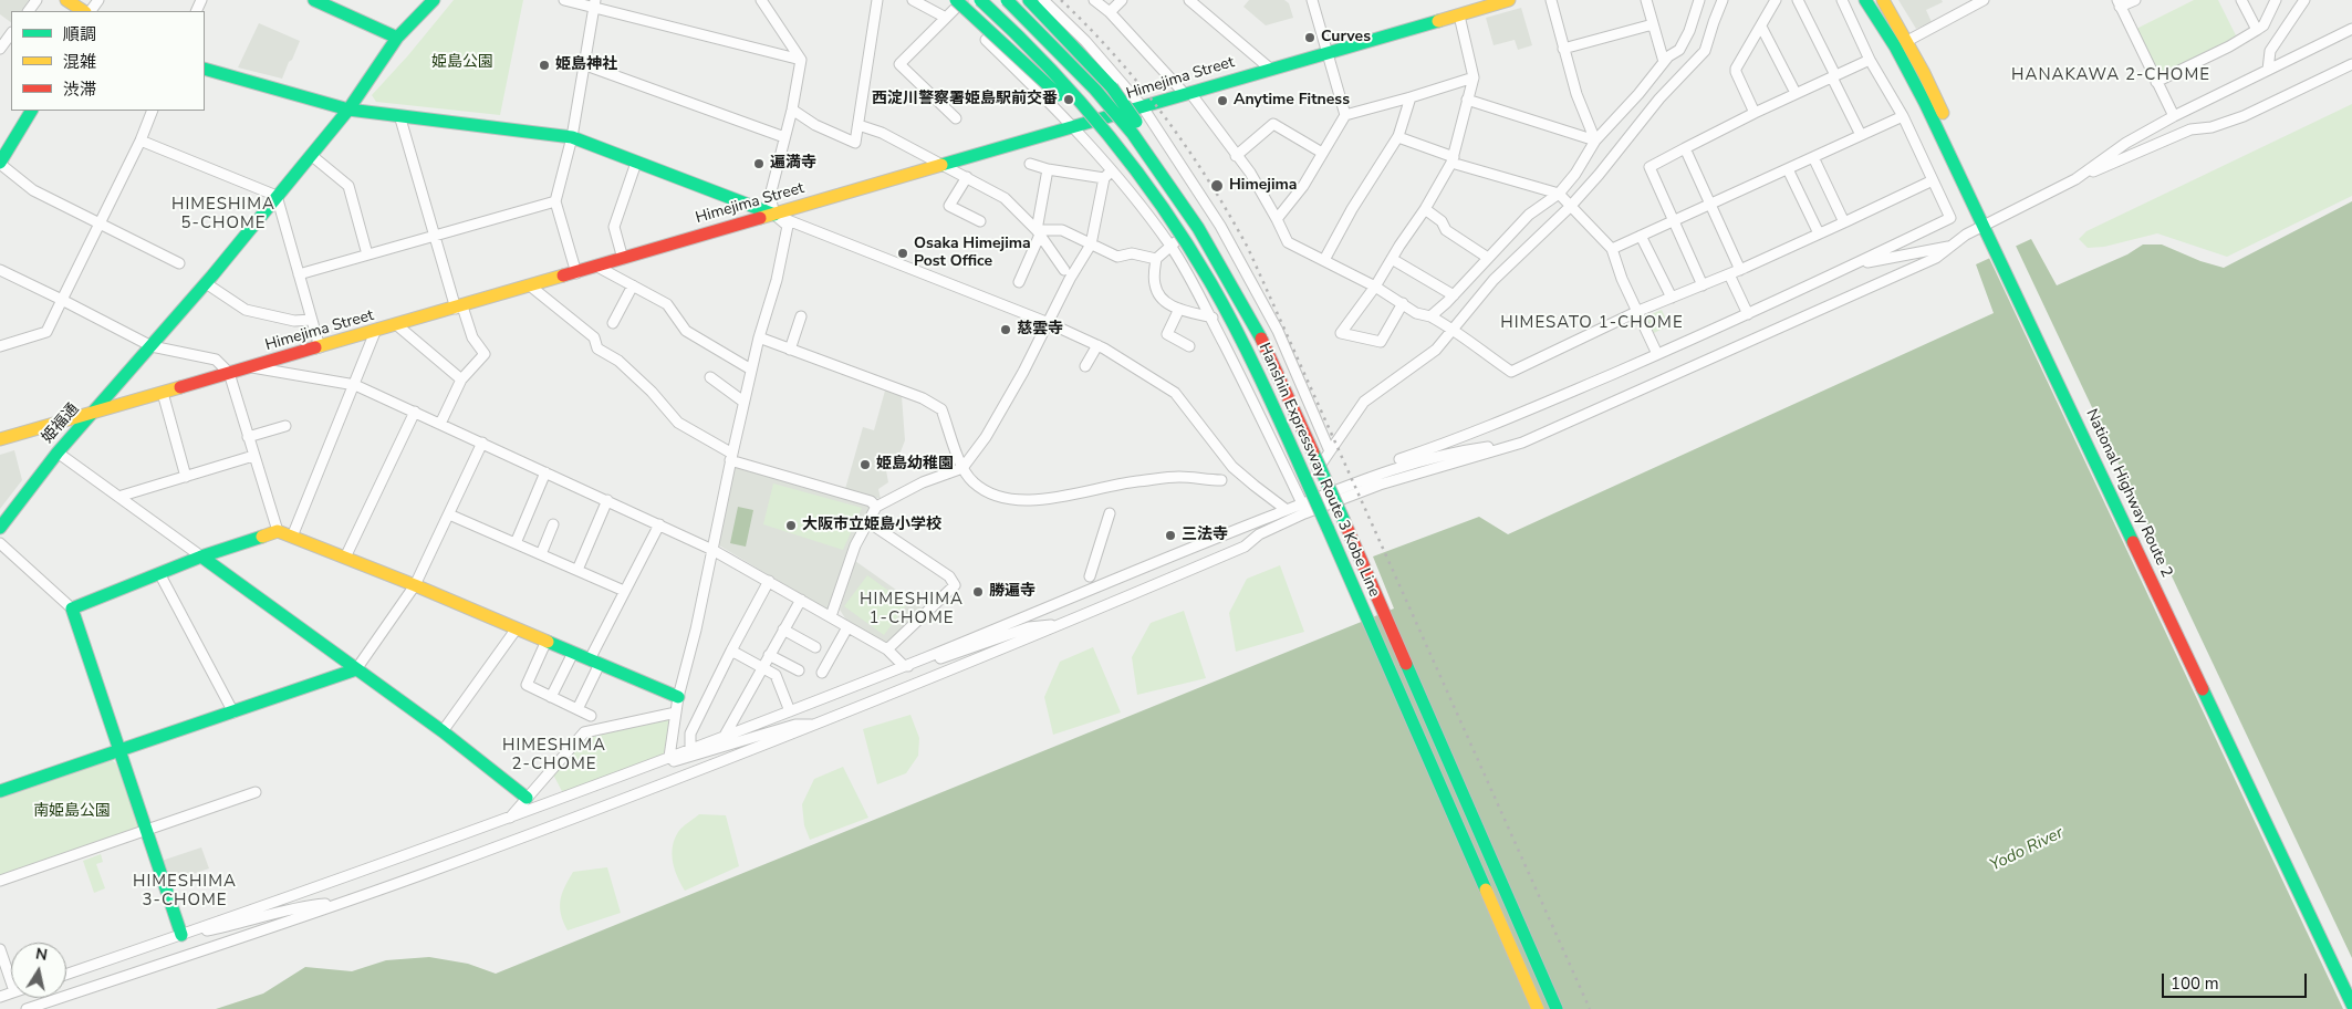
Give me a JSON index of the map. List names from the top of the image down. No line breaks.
{"streets":{"main road":["Himejima Street","姫福通","Hanshin Expressway Route 3 Kobe Line","National Highway Route 2"]},"crossings":[["Himejima Street","姫福通"]],"districts":["HANAKAWA 2-CHOME","HIMESHIMA 5-CHOME","HIMESATO 1-CHOME","HIMESHIMA 1-CHOME","HIMESHIMA 2-CHOME","HIMESHIMA 3-CHOME"],"water":["Yodo River"],"parks":["姫島公園","南姫島公園"],"places":["Curves","姫島神社","西淀川警察署姫島駅前交番","Anytime Fitness","遍満寺","Himejima","Osaka Himejima Post Office","慈雲寺","姫島幼稚園","大阪市立姫島小学校","三法寺","勝遍寺"],"legend":["順調","混雑","渋滞"],"scale_bar":"100 m","north":"top"}
